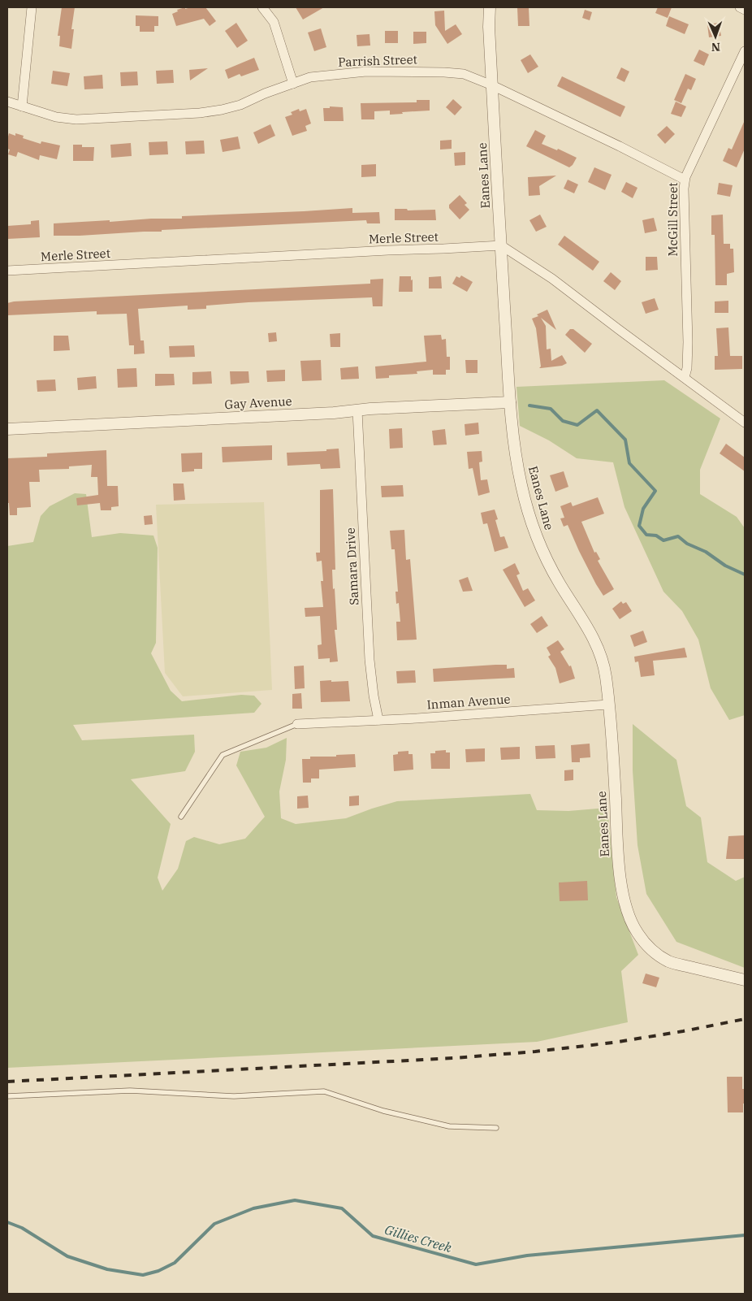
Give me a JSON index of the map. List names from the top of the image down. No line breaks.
{"streets":{"street":["Parrish Street","Eanes Lane","McGill Street","Merle Street","Gay Avenue","Samara Drive","Inman Avenue"]},"crossings":[["Parrish Street","Eanes Lane"],["Parrish Street","McGill Street"],["Eanes Lane","Merle Street"],["Eanes Lane","Gay Avenue"],["Eanes Lane","Inman Avenue"],["Gay Avenue","Samara Drive"],["Samara Drive","Inman Avenue"]],"water":["Gillies Creek"],"north":"bottom"}
